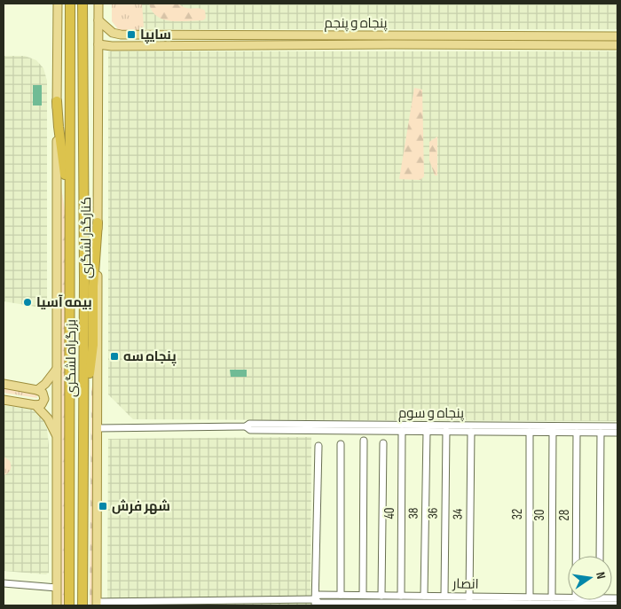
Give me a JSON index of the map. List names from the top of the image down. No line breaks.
{"streets":{"highway":["بزرگراه لشگری"],"main road":["پنجاه و پنجم","کنارگذر لشگری"],"street":["پنجاه و سوم","40","38","36","34","32","30","28","انصار"]},"crossings":[["پنجاه و پنجم","کنارگذر لشگری"],["کنارگذر لشگری","پنجاه و سوم"],["کنارگذر لشگری","انصار"],["پنجاه و سوم","40"],["پنجاه و سوم","38"],["پنجاه و سوم","36"],["پنجاه و سوم","34"],["پنجاه و سوم","32"],["پنجاه و سوم","30"],["پنجاه و سوم","28"],["40","انصار"],["38","انصار"],["36","انصار"],["34","انصار"],["32","انصار"],["30","انصار"],["28","انصار"]],"places":{"transit":["سایپا","پنجاه سه","شهر فرش"],"other":["بیمه آسیا"]},"north":"right"}
